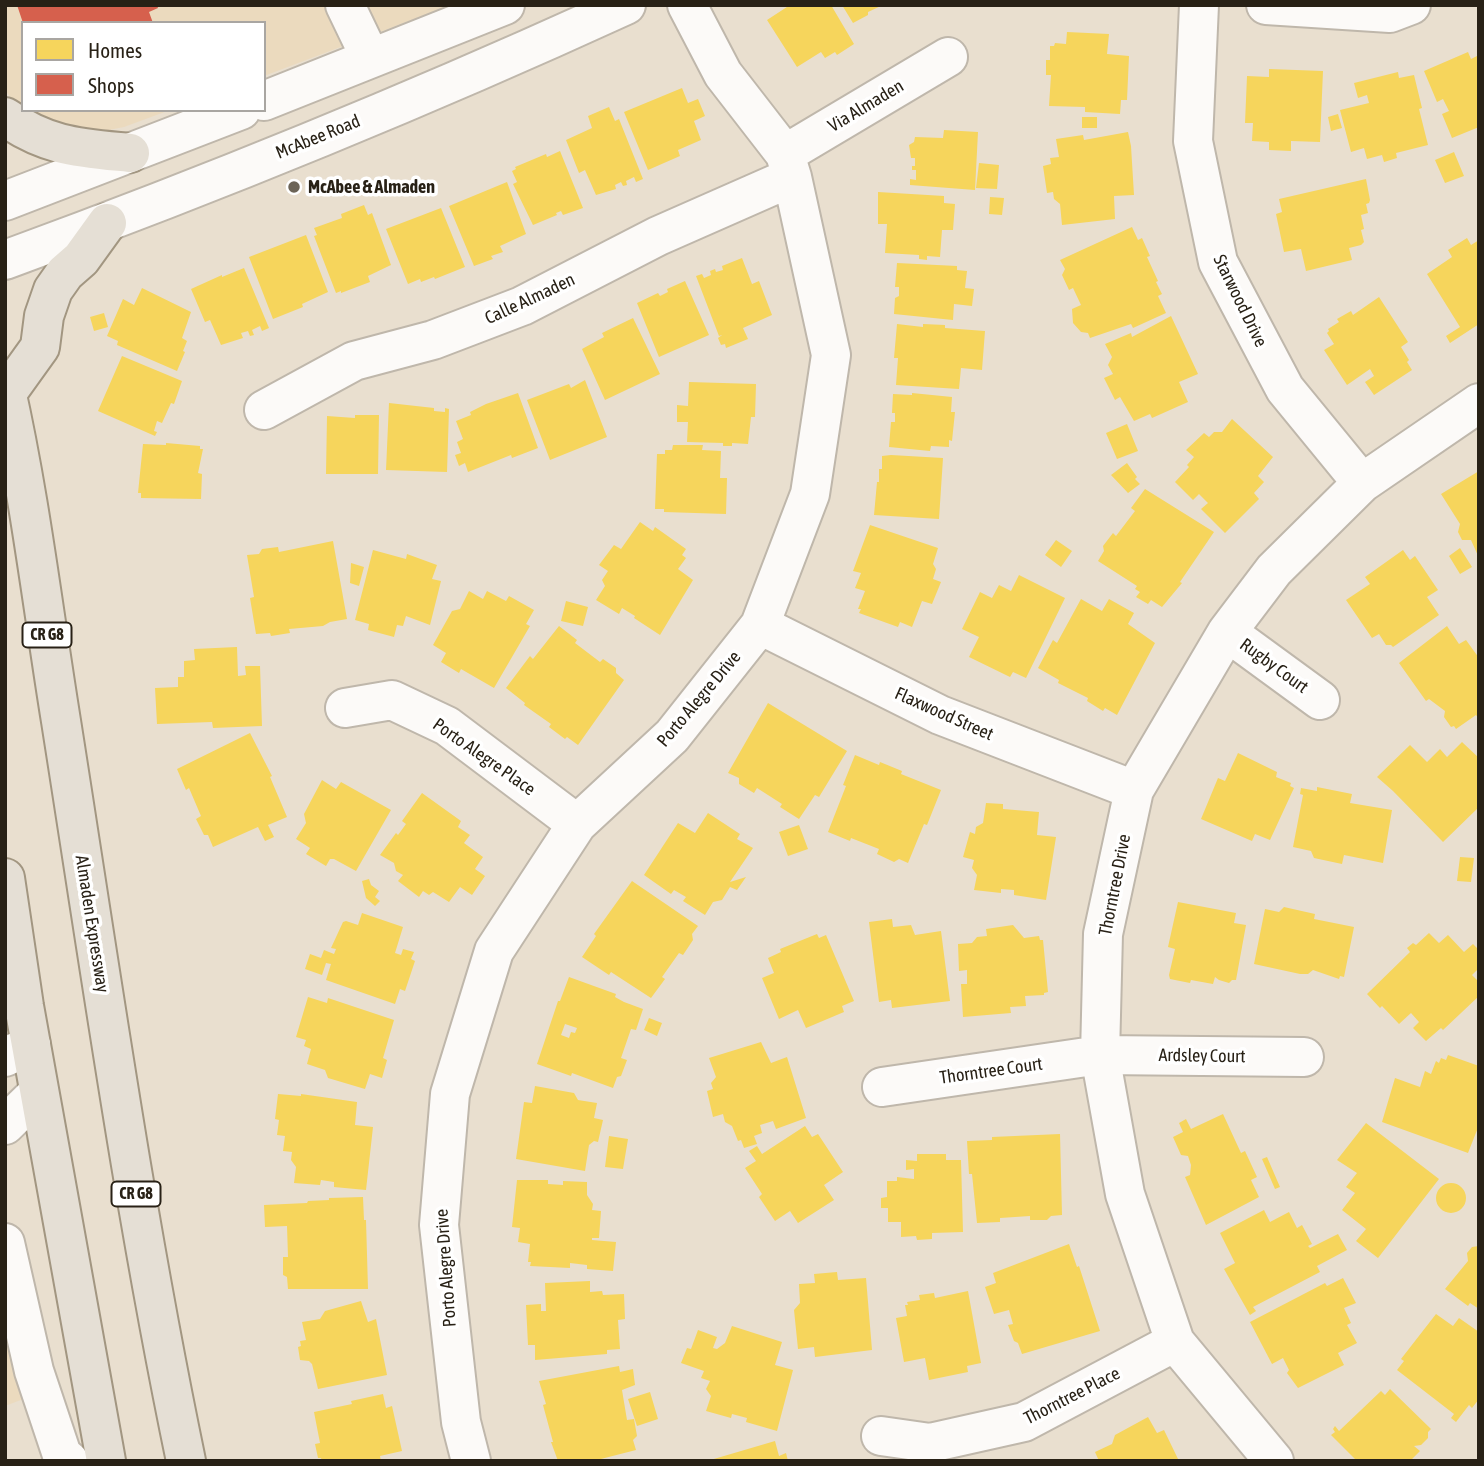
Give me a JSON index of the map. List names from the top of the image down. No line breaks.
{"streets":{"main road":["CR G8","Almaden Expressway"],"street":["Via Almaden","McAbee Road","Calle Almaden","Starwood Drive","Rugby Court","Porto Alegre Drive","Flaxwood Street","Porto Alegre Place","Thorntree Drive","Ardsley Court","Thorntree Court","Thorntree Place"]},"crossings":[["Via Almaden","Calle Almaden"],["Via Almaden","Porto Alegre Drive"],["Calle Almaden","Porto Alegre Drive"],["Starwood Drive","Thorntree Drive"],["Rugby Court","Thorntree Drive"],["Porto Alegre Drive","Flaxwood Street"],["Porto Alegre Drive","Porto Alegre Place"],["Flaxwood Street","Thorntree Drive"],["Thorntree Drive","Ardsley Court"],["Thorntree Drive","Thorntree Court"],["Thorntree Drive","Thorntree Place"],["Ardsley Court","Thorntree Court"]],"places":["McAbee & Almaden"],"legend":["Homes","Shops"]}
